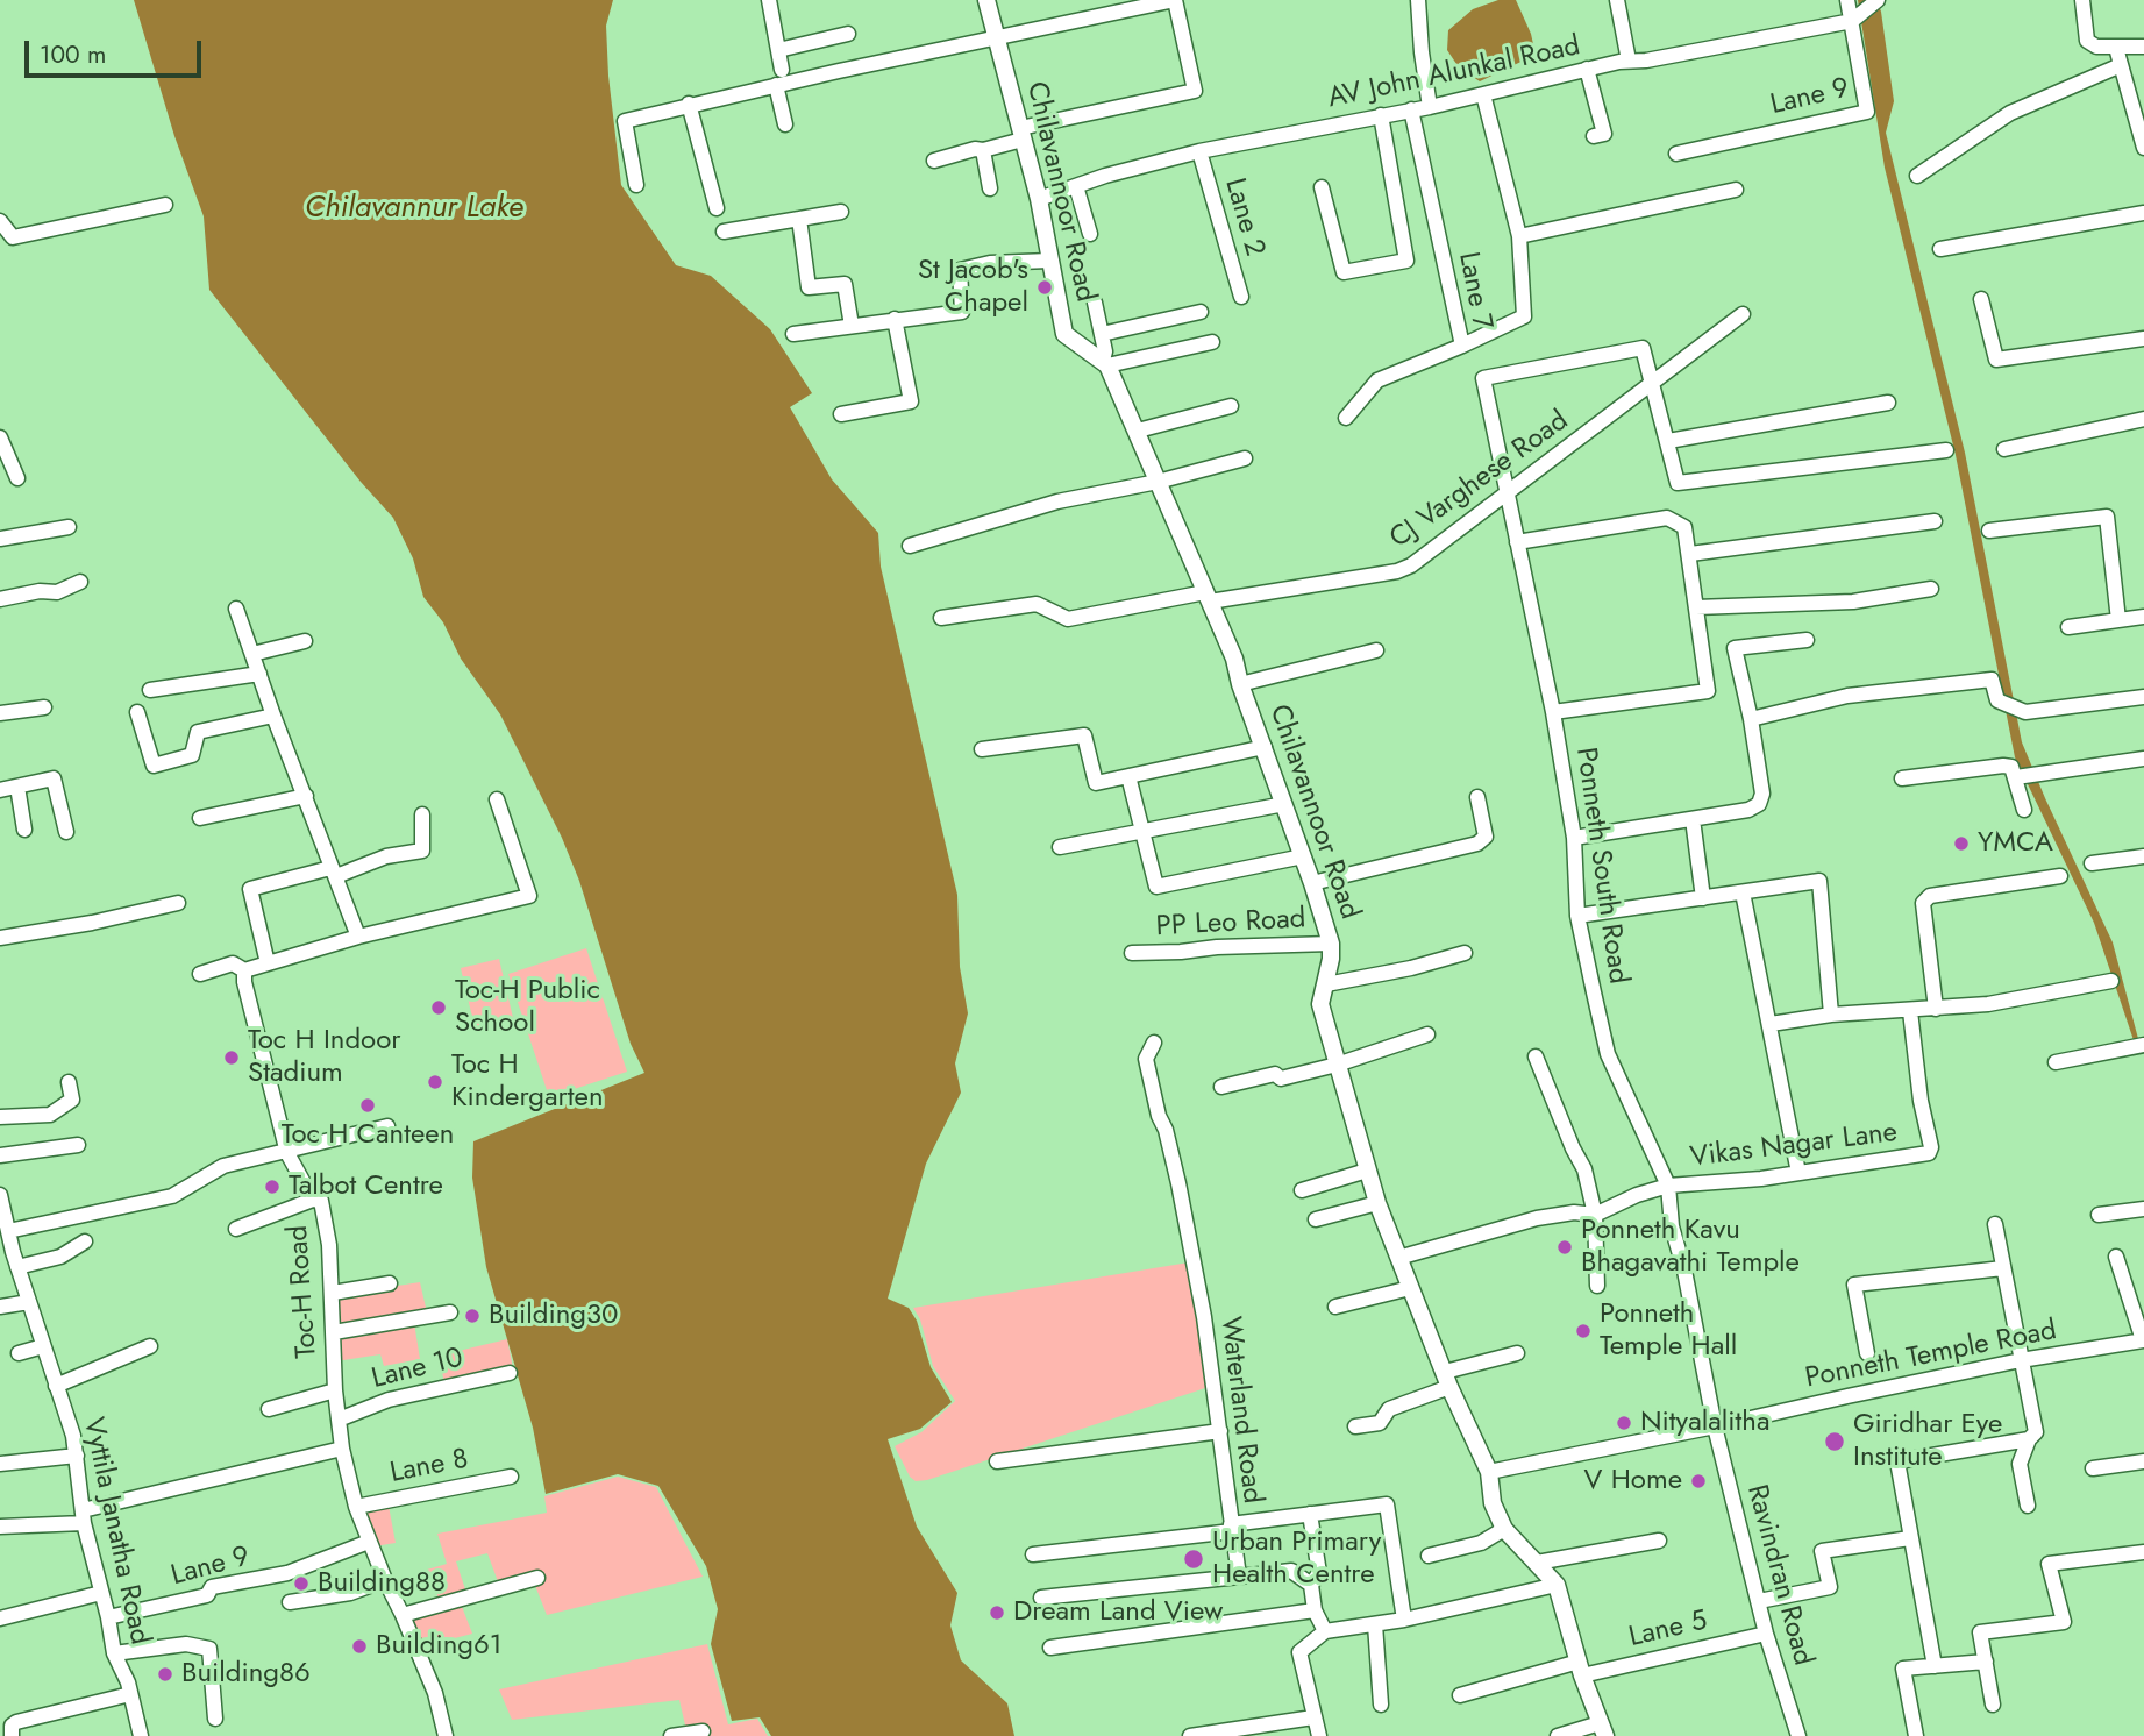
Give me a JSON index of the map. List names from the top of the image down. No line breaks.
{"streets":{"street":["AV John Alunkal Road","Lane 9","Chilavannoor Road","Lane 2","Lane 7","CJ Varghese Road","Ponneth South Road","PP Leo Road","Vikas Nagar Lane","Toc-H Road","Ponneth Temple Road","Lane 10","Waterland Road","Lane 8","Vyttila Janatha Road","Ravindran Road","Lane 5"]},"crossings":[["AV John Alunkal Road","Lane 9"],["AV John Alunkal Road","Chilavannoor Road"],["AV John Alunkal Road","Lane 2"],["AV John Alunkal Road","Lane 7"],["Lane 9","Toc-H Road"],["Lane 9","Vyttila Janatha Road"],["Chilavannoor Road","CJ Varghese Road"],["Chilavannoor Road","PP Leo Road"],["Chilavannoor Road","Ponneth Temple Road"],["Chilavannoor Road","Lane 5"],["CJ Varghese Road","Ponneth South Road"],["Ponneth South Road","Vikas Nagar Lane"],["Ponneth South Road","Ponneth Temple Road"],["Ponneth South Road","Ravindran Road"],["Toc-H Road","Lane 10"],["Toc-H Road","Lane 8"],["Ponneth Temple Road","Ravindran Road"],["Ravindran Road","Lane 5"]],"water":["Chilavannur Lake"],"places":["St Jacob's Chapel","YMCA","Toc-H Public School","Toc H Indoor Stadium","Toc H Kindergarten","Toc H Canteen","Talbot Centre","Ponneth Kavu Bhagavathi Temple","Building30","Ponneth Temple Hall","Nityalalitha","Giridhar Eye Institute","V Home","Urban Primary Health Centre","Building88","Dream Land View","Building61","Building86"],"scale_bar":"100 m"}
